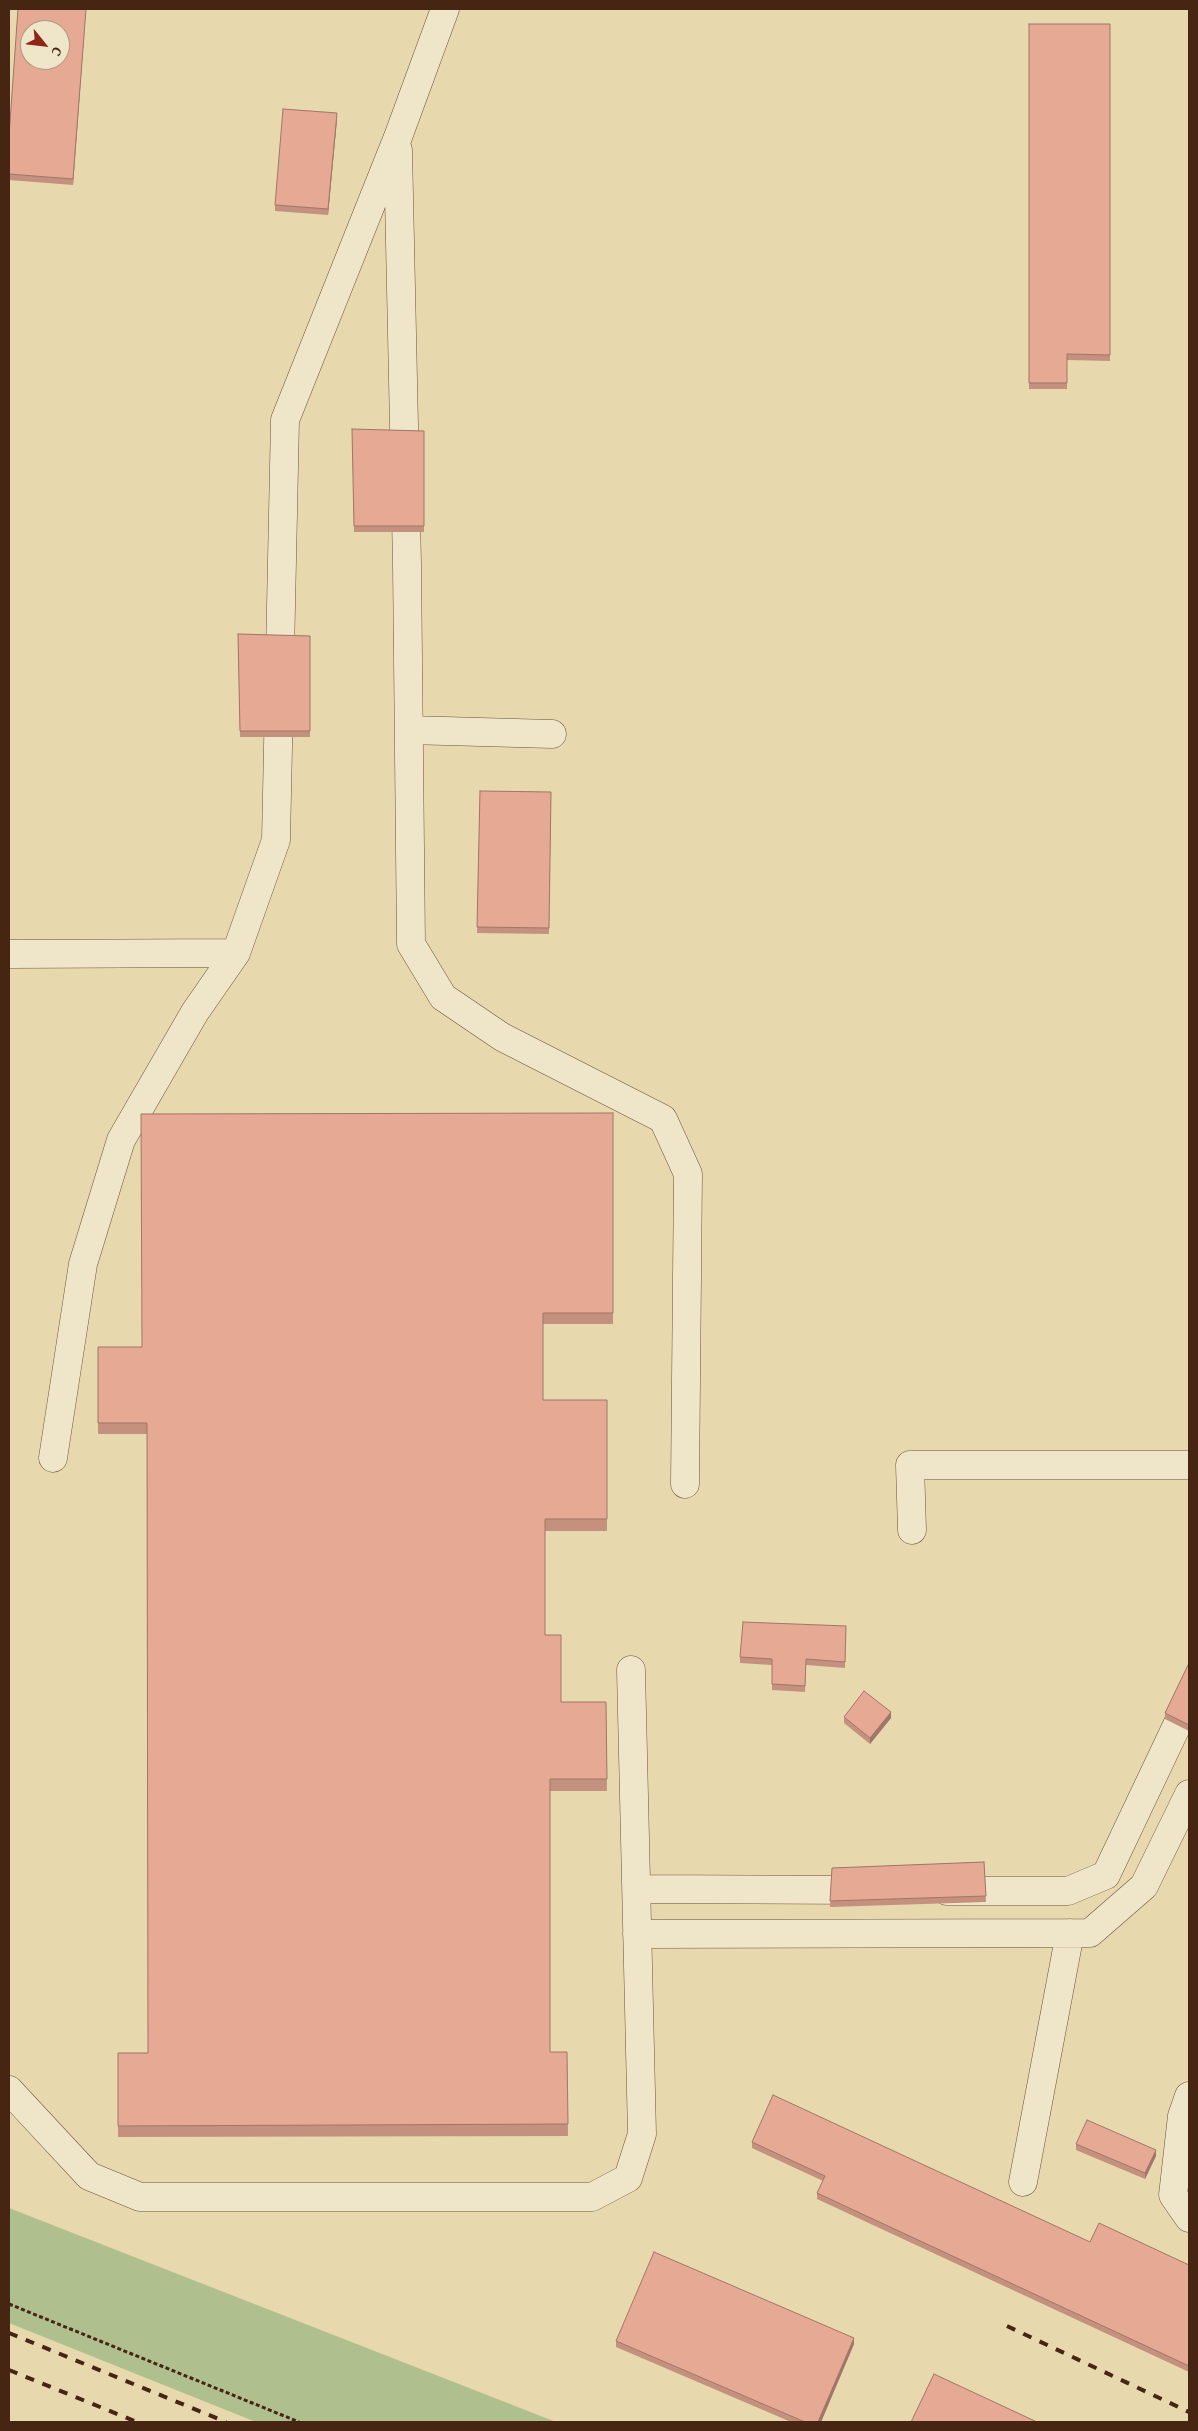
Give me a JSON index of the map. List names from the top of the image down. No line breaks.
{"north":"bottom right"}
